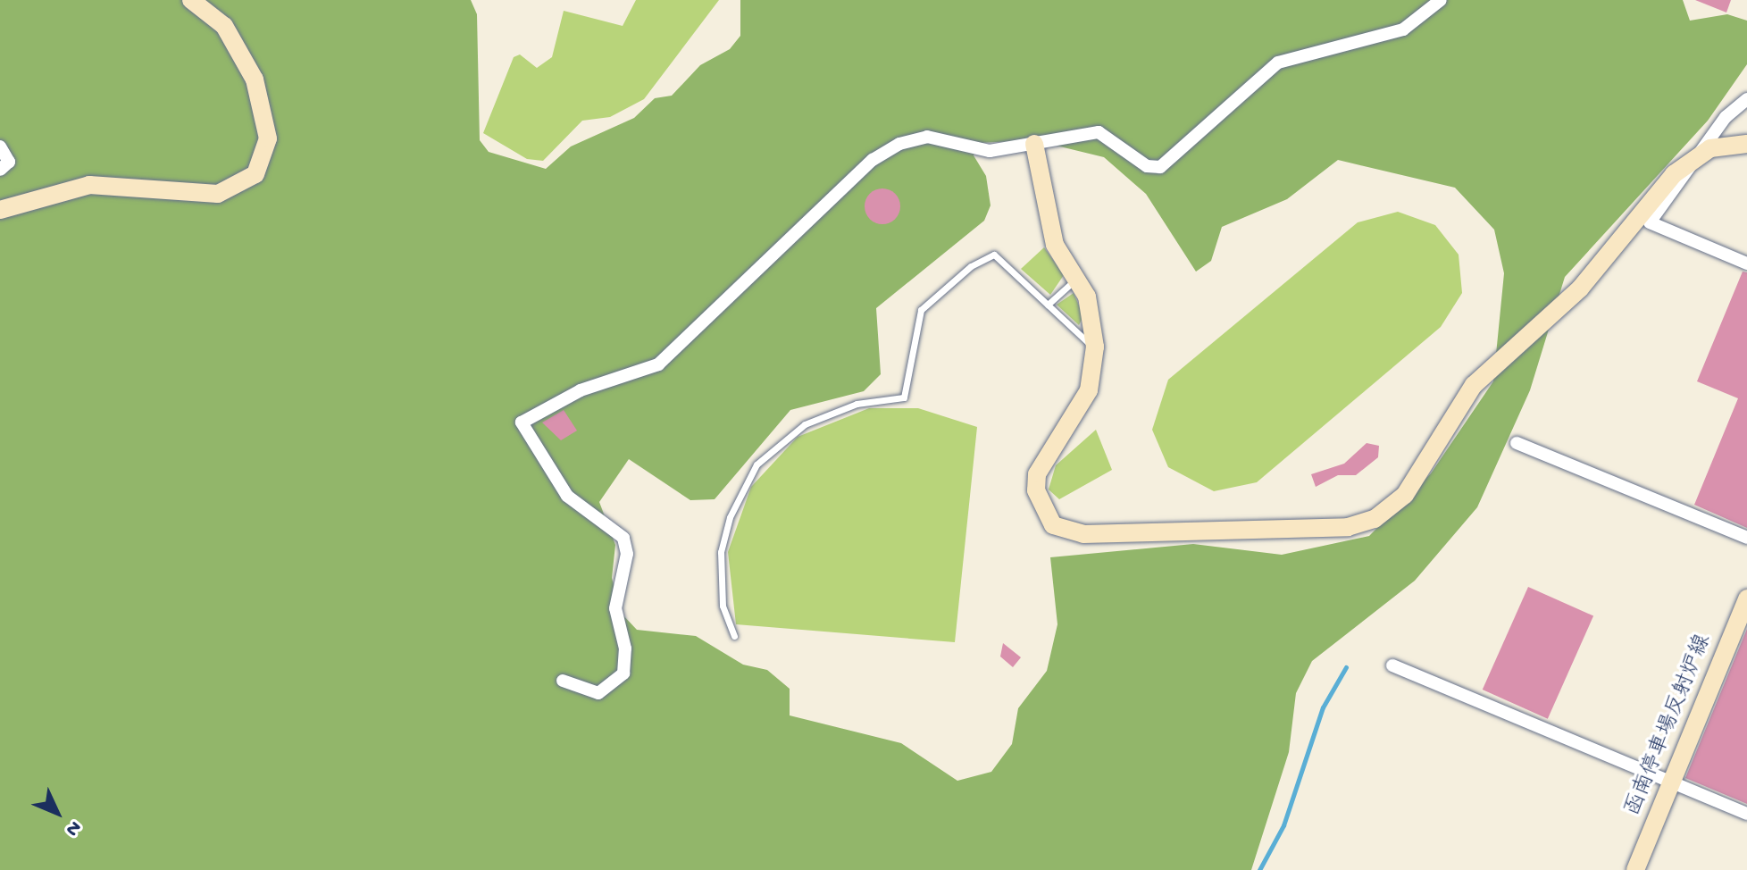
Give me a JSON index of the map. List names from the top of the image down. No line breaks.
{"streets":{"street":["函南停車場反射炉線"]},"north":"bottom right"}
